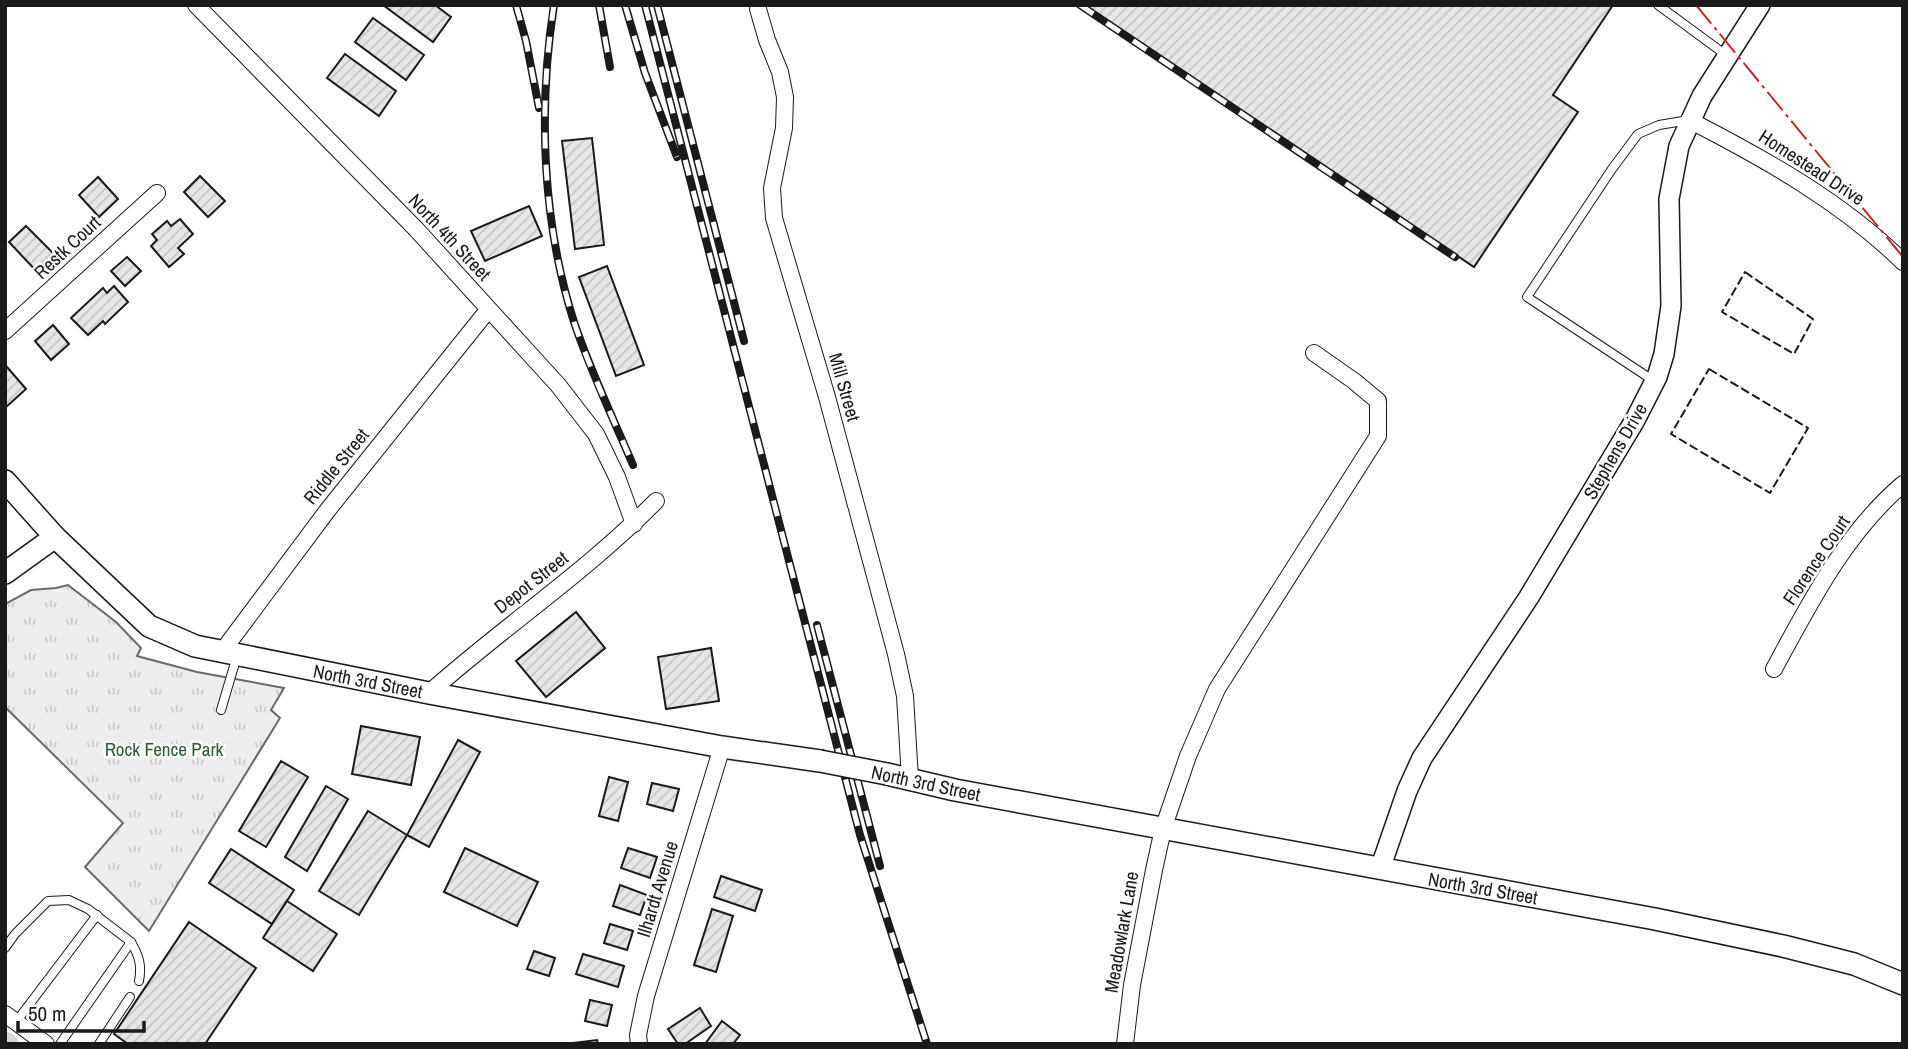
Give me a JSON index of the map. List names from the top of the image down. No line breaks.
{"streets":{"main road":["North 3rd Street"],"street":["Homestead Drive","North 4th Street","Restk Court","Mill Street","Stephens Drive","Riddle Street","Florence Court","Depot Street","Ilhardt Avenue","Meadowlark Lane"]},"crossings":[["Homestead Drive","Stephens Drive"],["North 4th Street","Riddle Street"],["North 4th Street","Depot Street"],["Mill Street","North 3rd Street"],["Stephens Drive","North 3rd Street"],["Riddle Street","North 3rd Street"],["Depot Street","North 3rd Street"],["North 3rd Street","Ilhardt Avenue"],["North 3rd Street","Meadowlark Lane"]],"parks":["Rock Fence Park"],"scale_bar":"50 m"}
